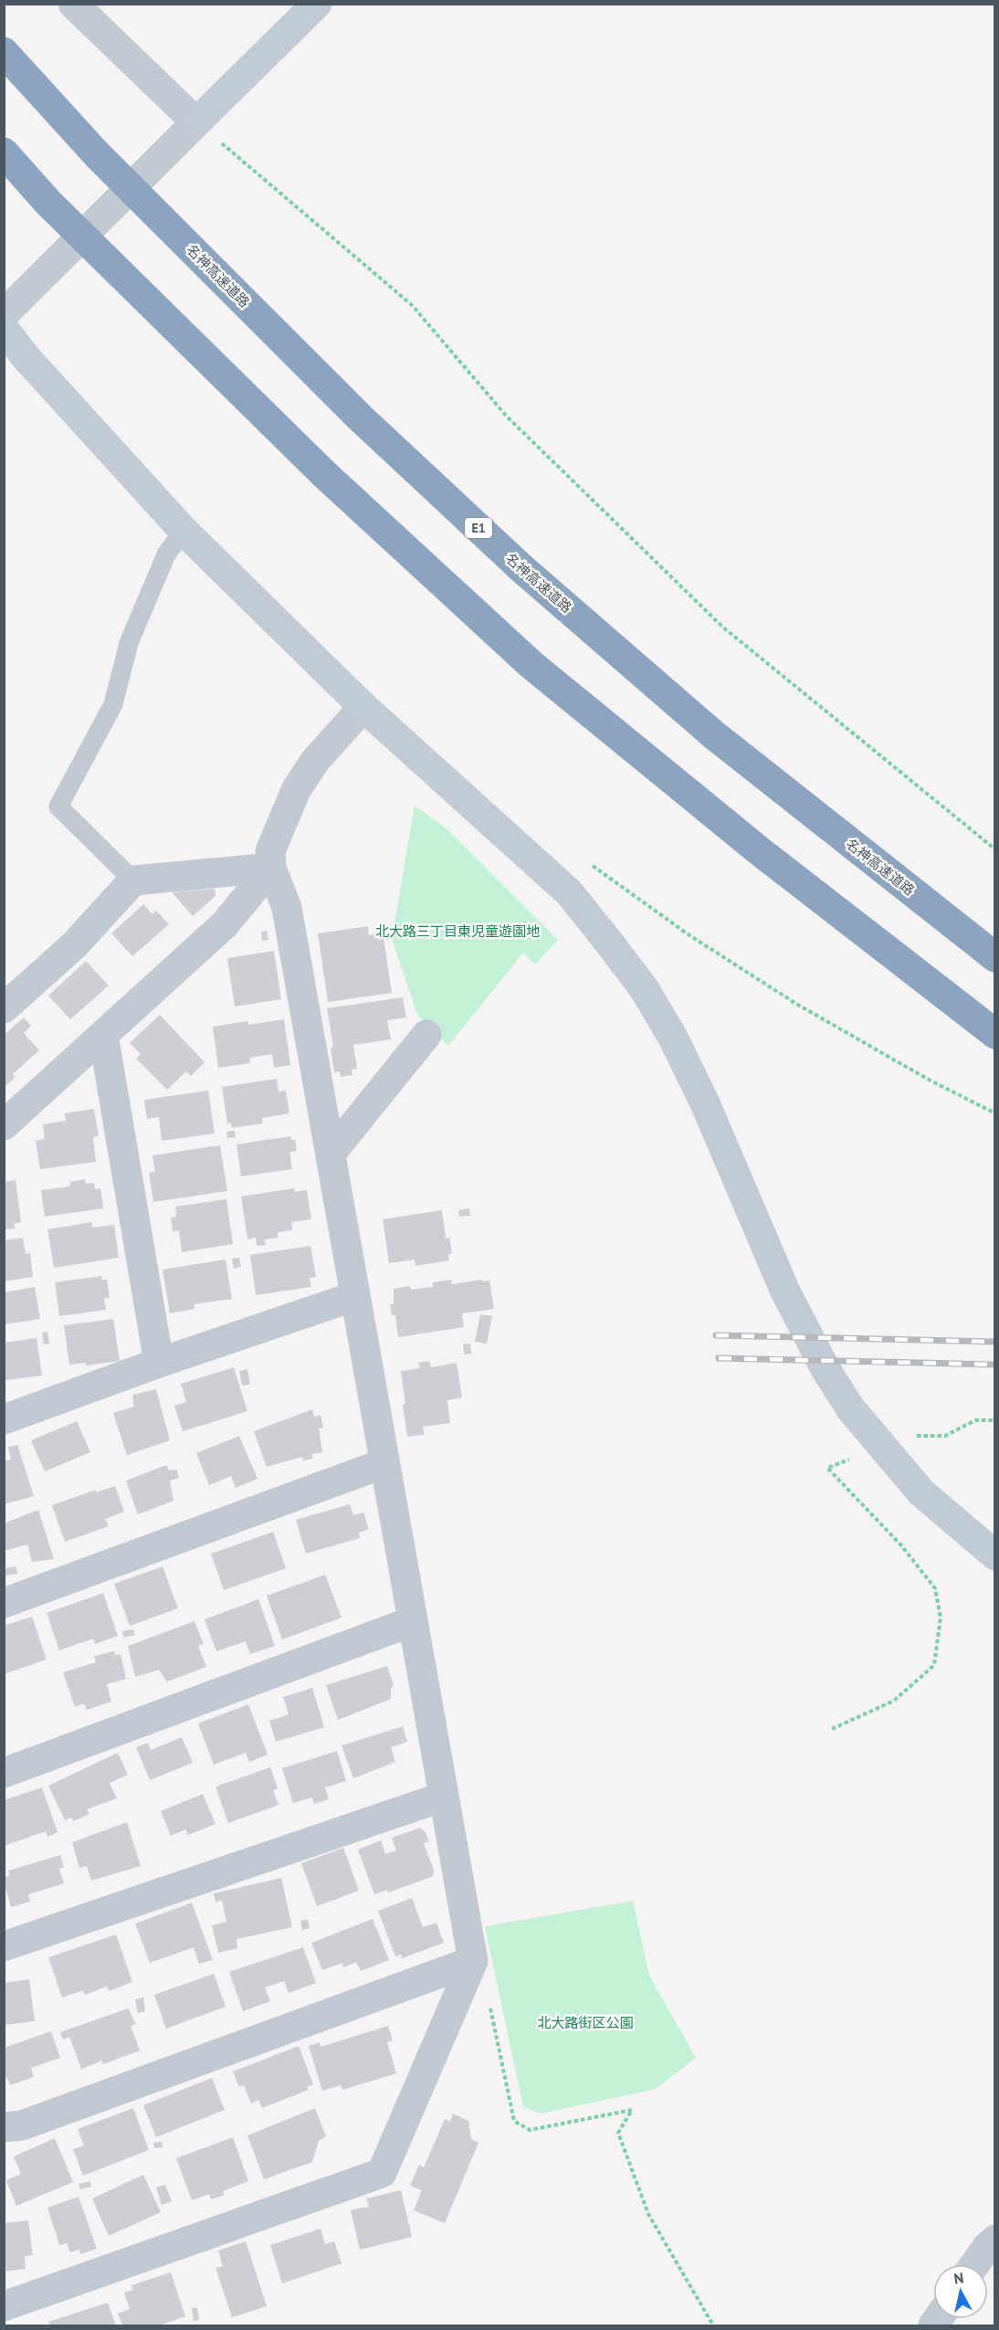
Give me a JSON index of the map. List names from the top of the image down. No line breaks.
{"streets":{"highway":["名神高速道路","E1"]},"parks":["北大路三丁目東児童遊園地","北大路街区公園"],"north":"top"}
